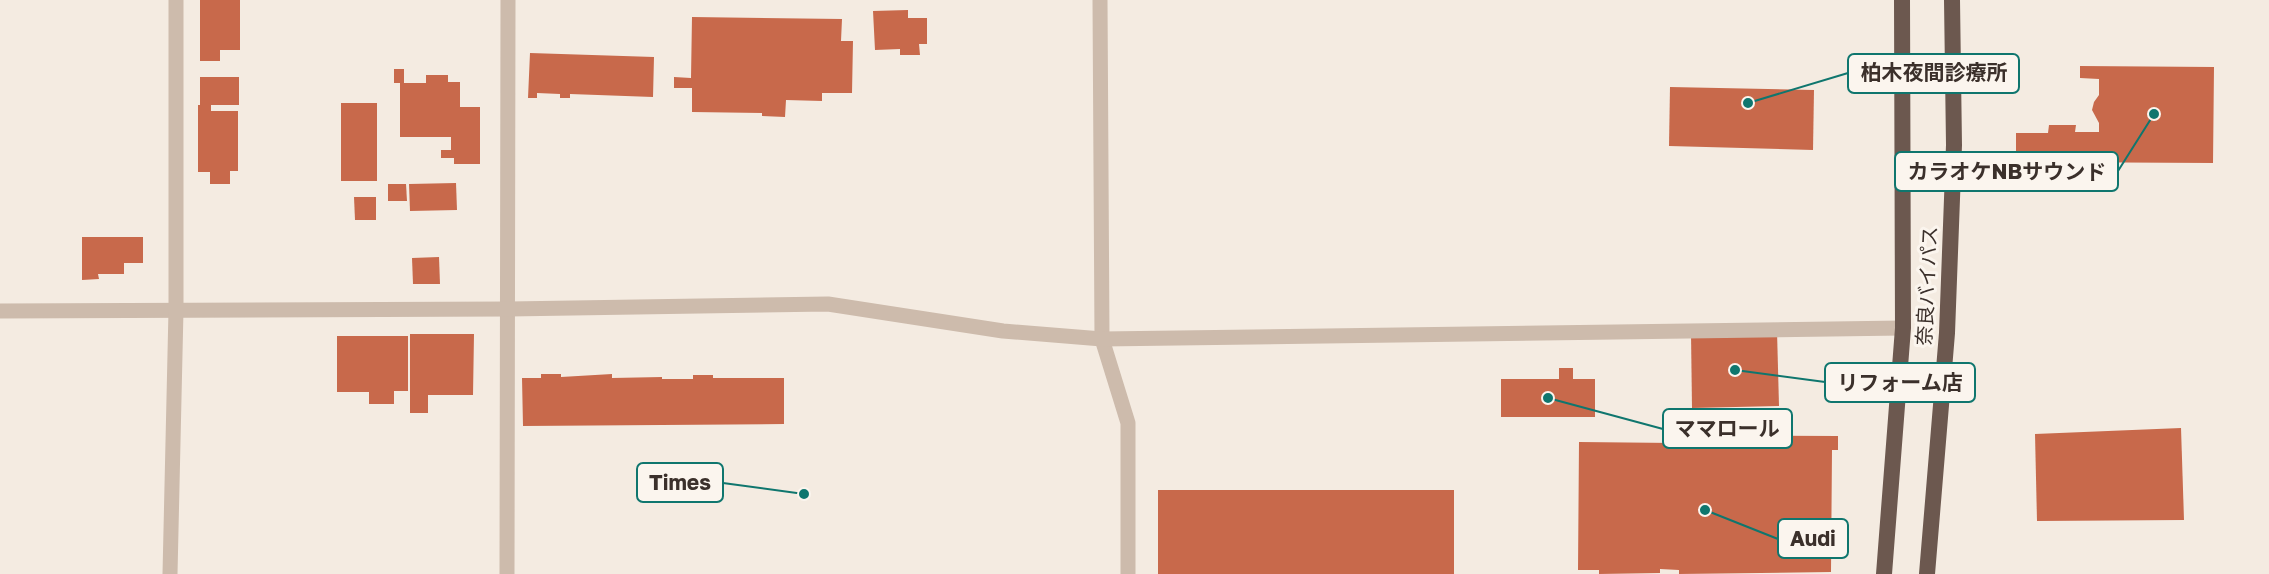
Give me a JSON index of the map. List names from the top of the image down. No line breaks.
{"streets":{"highway":["奈良バイパス"]},"places":["柏木夜間診療所","カラオケNBサウンド","リフォーム店","ママロール","Times","Audi"]}
